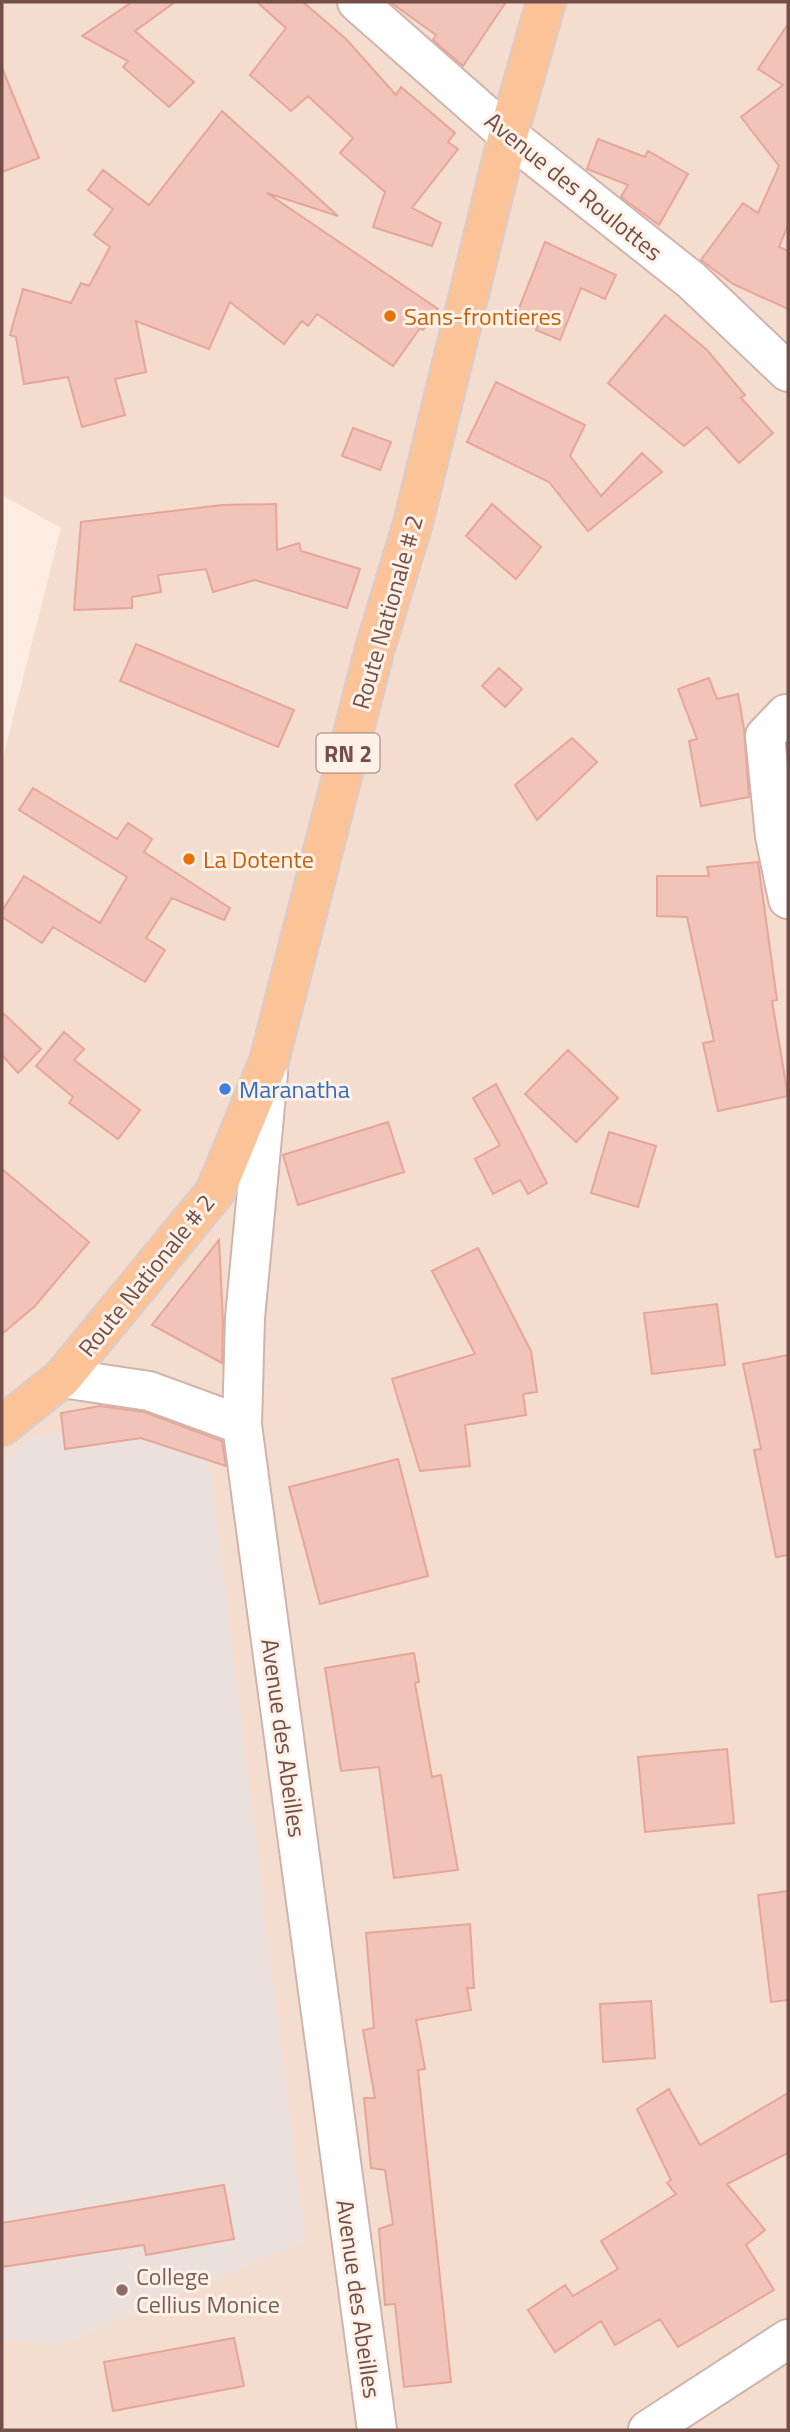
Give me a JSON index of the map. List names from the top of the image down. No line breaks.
{"streets":{"main road":["Route Nationale # 2","RN 2"],"street":["Avenue des Roulottes","Avenue des Abeilles"]},"crossings":[["Avenue des Roulottes","Route Nationale # 2"],["Route Nationale # 2","Avenue des Abeilles"]],"places":["Sans-frontieres","La Dotente","Maranatha","College Cellius Monice"]}
